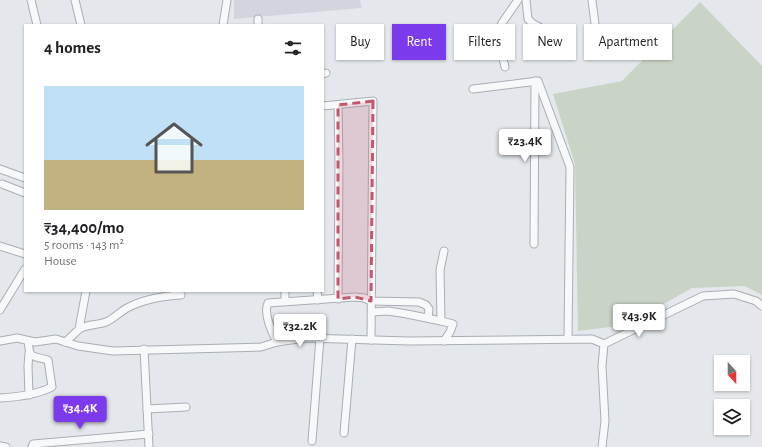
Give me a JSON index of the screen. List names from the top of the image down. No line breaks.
{"north":"bottom","page":{"chip":["Buy","Rent","Filters","New","Apartment"],"heading":"4 homes","list":[{"name":"₹34,400/mo","note":"5 rooms · 143 m² · House"}],"price":["₹23.4K","₹43.9K","₹32.2K","₹34.4K"]}}
